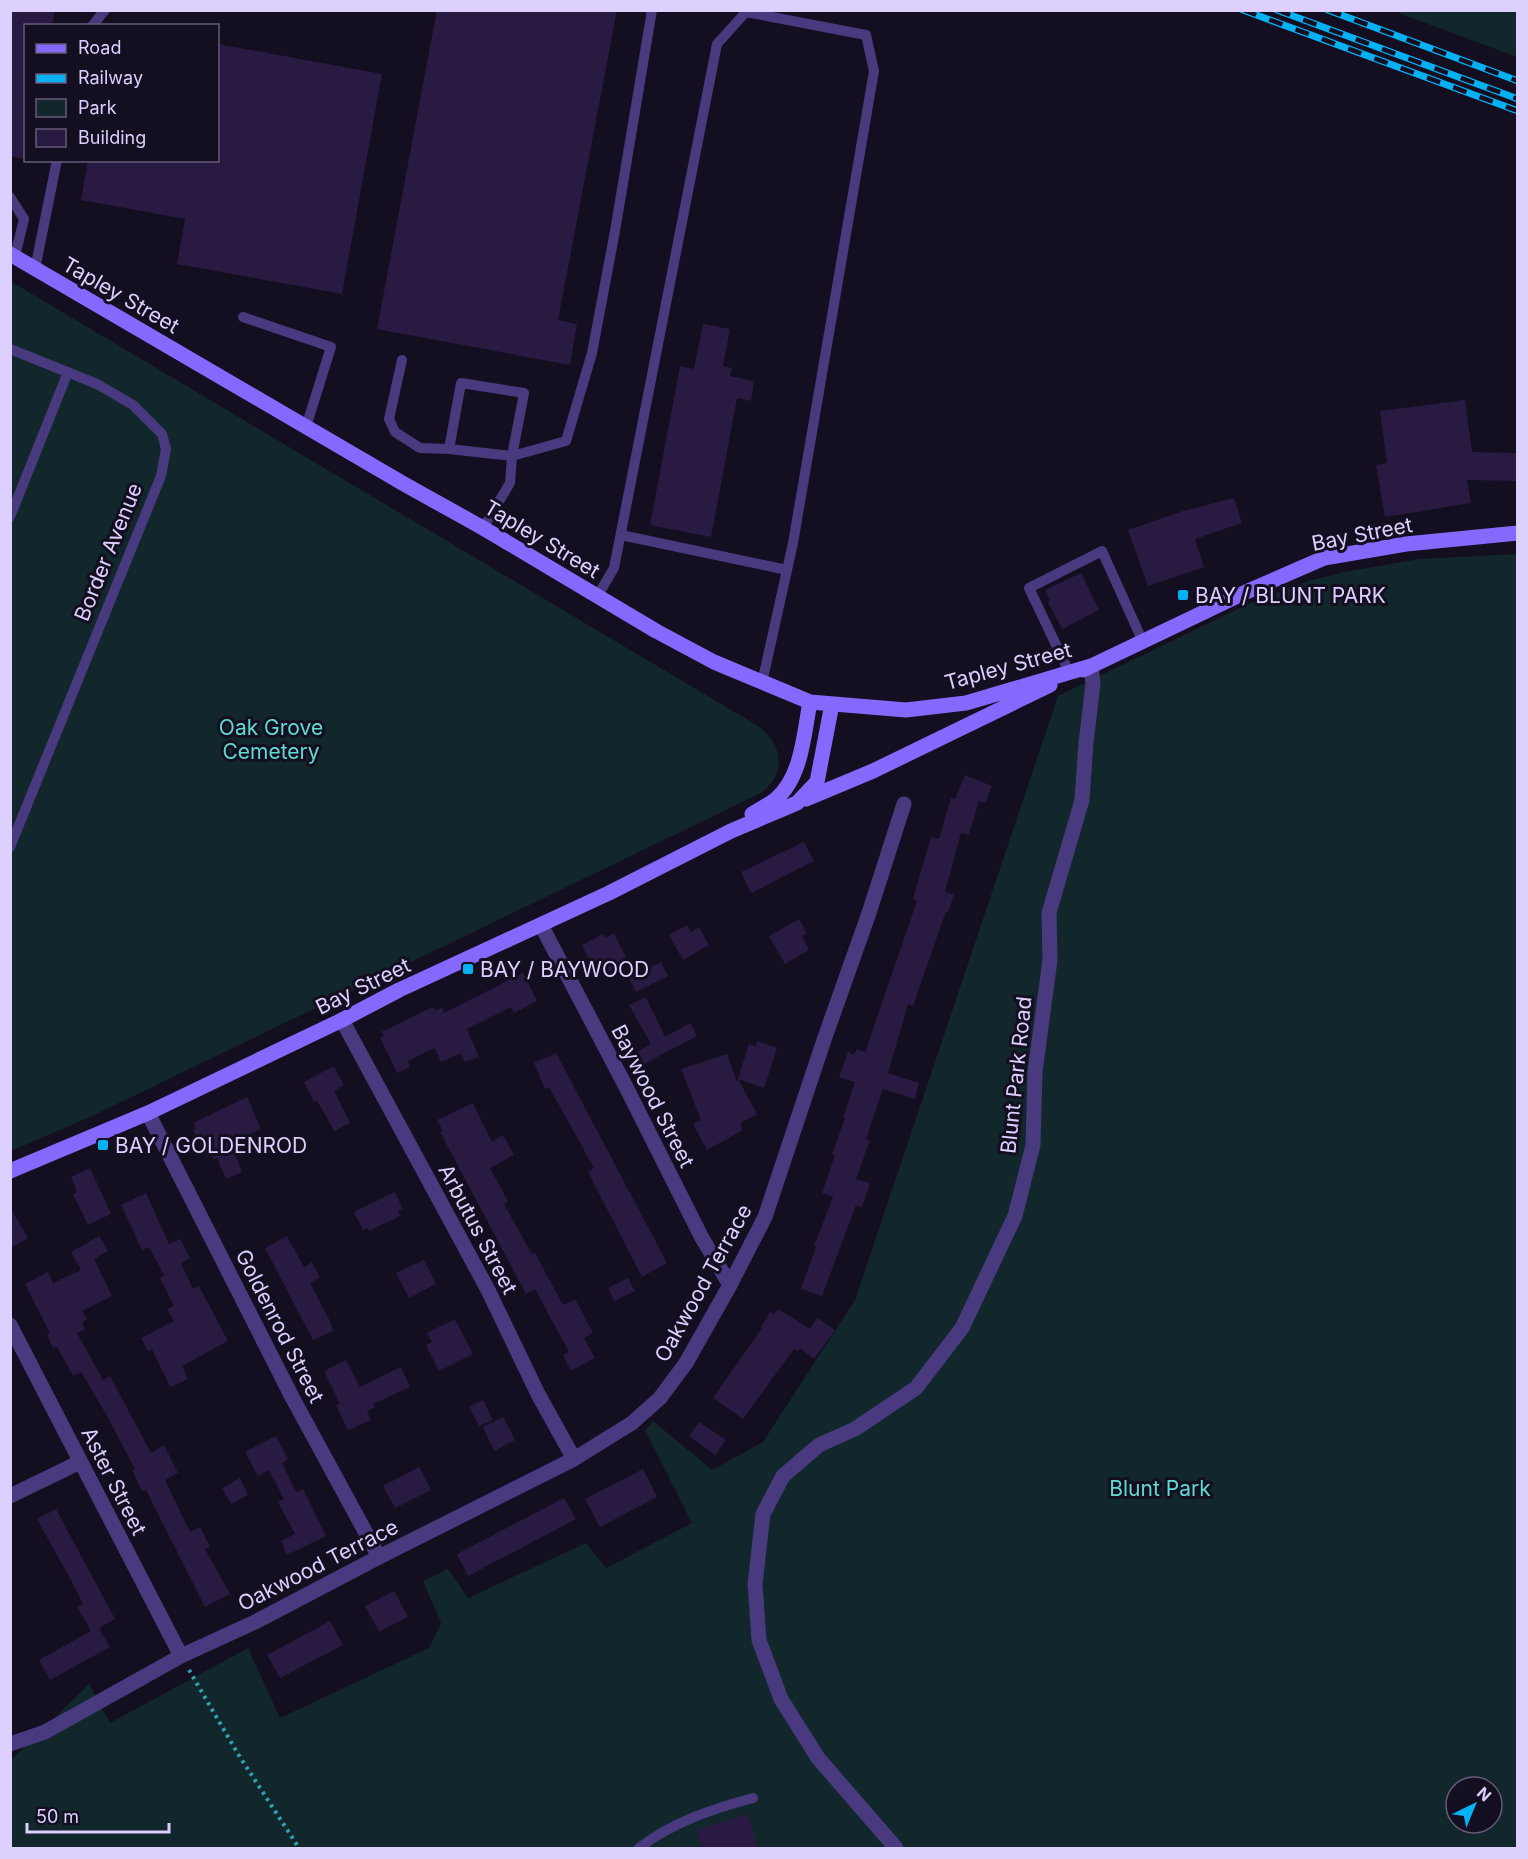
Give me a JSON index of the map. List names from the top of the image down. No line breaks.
{"streets":{"main road":["Tapley Street","Bay Street"],"street":["Blunt Park Road","Baywood Street","Arbutus Street","Oakwood Terrace","Goldenrod Street","Aster Street"],"lane":["Border Avenue"]},"crossings":[["Tapley Street","Bay Street"],["Tapley Street","Blunt Park Road"],["Bay Street","Blunt Park Road"],["Bay Street","Baywood Street"],["Bay Street","Arbutus Street"],["Bay Street","Goldenrod Street"],["Baywood Street","Oakwood Terrace"],["Arbutus Street","Oakwood Terrace"],["Oakwood Terrace","Goldenrod Street"],["Oakwood Terrace","Aster Street"]],"parks":["Oak Grove Cemetery","Blunt Park"],"places":{"transit":["BAY / BLUNT PARK","BAY / BAYWOOD","BAY / GOLDENROD"]},"legend":["Road","Railway","Park","Building"],"scale_bar":"50 m","north":"top right"}
